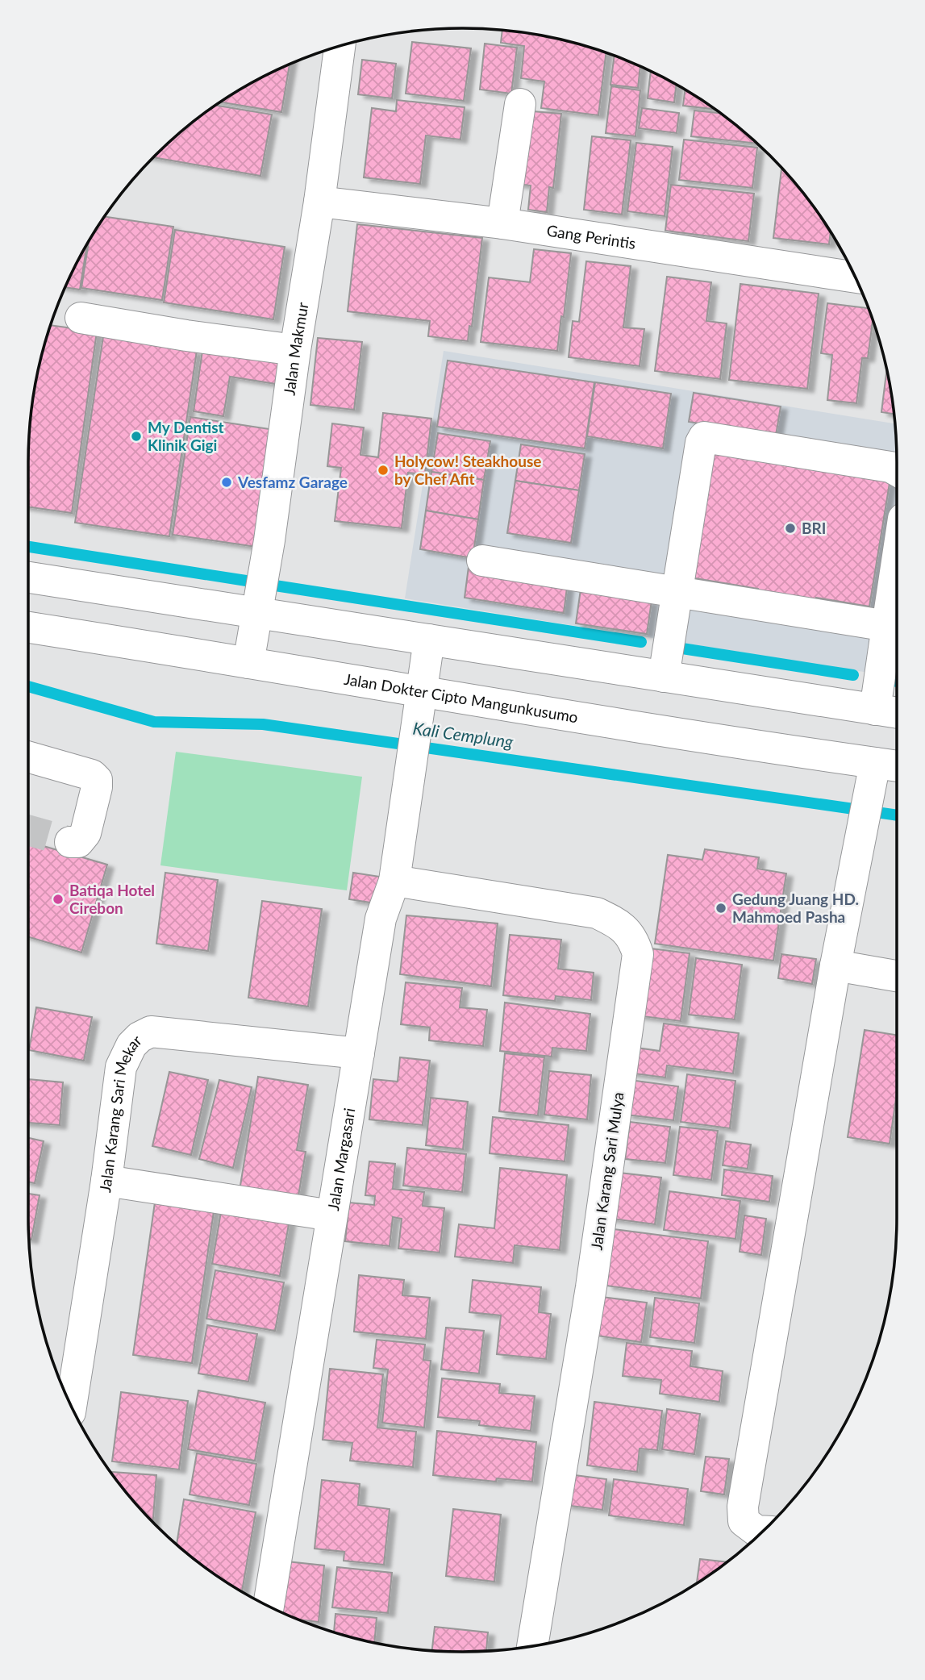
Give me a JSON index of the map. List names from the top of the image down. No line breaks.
{"streets":{"street":["Gang Perintis","Jalan Makmur","Jalan Dokter Cipto Mangunkusumo","Jalan Karang Sari Mekar","Jalan Margasari","Jalan Karang Sari Mulya"]},"crossings":[["Gang Perintis","Jalan Makmur"],["Jalan Makmur","Jalan Dokter Cipto Mangunkusumo"],["Jalan Dokter Cipto Mangunkusumo","Jalan Margasari"],["Jalan Karang Sari Mekar","Jalan Margasari"],["Jalan Margasari","Jalan Karang Sari Mulya"]],"water":["Kali Cemplung"],"places":["My Dentist Klinik Gigi","Holycow! Steakhouse by Chef Afit","Vesfamz Garage","BRI","Batiqa Hotel Cirebon","Gedung Juang HD. Mahmoed Pasha"]}
